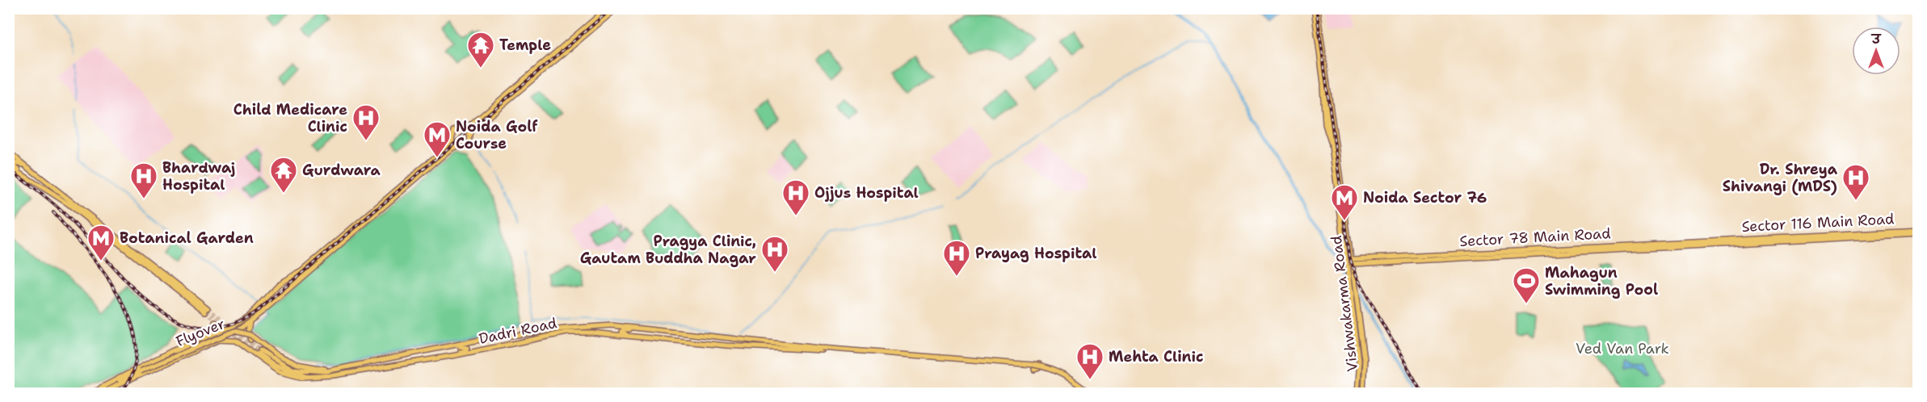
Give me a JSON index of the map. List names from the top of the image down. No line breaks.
{"streets":{"main road":["Sector 116 Main Road","Sector 78 Main Road","Vishwakarma Road","Dadri Road","Flyover"]},"crossings":[["Sector 116 Main Road","Sector 78 Main Road"],["Sector 78 Main Road","Vishwakarma Road"],["Dadri Road","Flyover"]],"parks":["Ved Van Park"],"places":{"temple":["Temple","Gurdwara"],"hospital":["Child Medicare Clinic","Bhardwaj Hospital","Dr. Shreya Shivangi (MDS)","Ojjus Hospital","Pragya Clinic, Gautam Buddha Nagar","Prayag Hospital","Mehta Clinic"],"metro station":["Noida Golf Course","Noida Sector 76","Botanical Garden"],"sports":["Mahagun Swimming Pool"]},"north":"top"}
